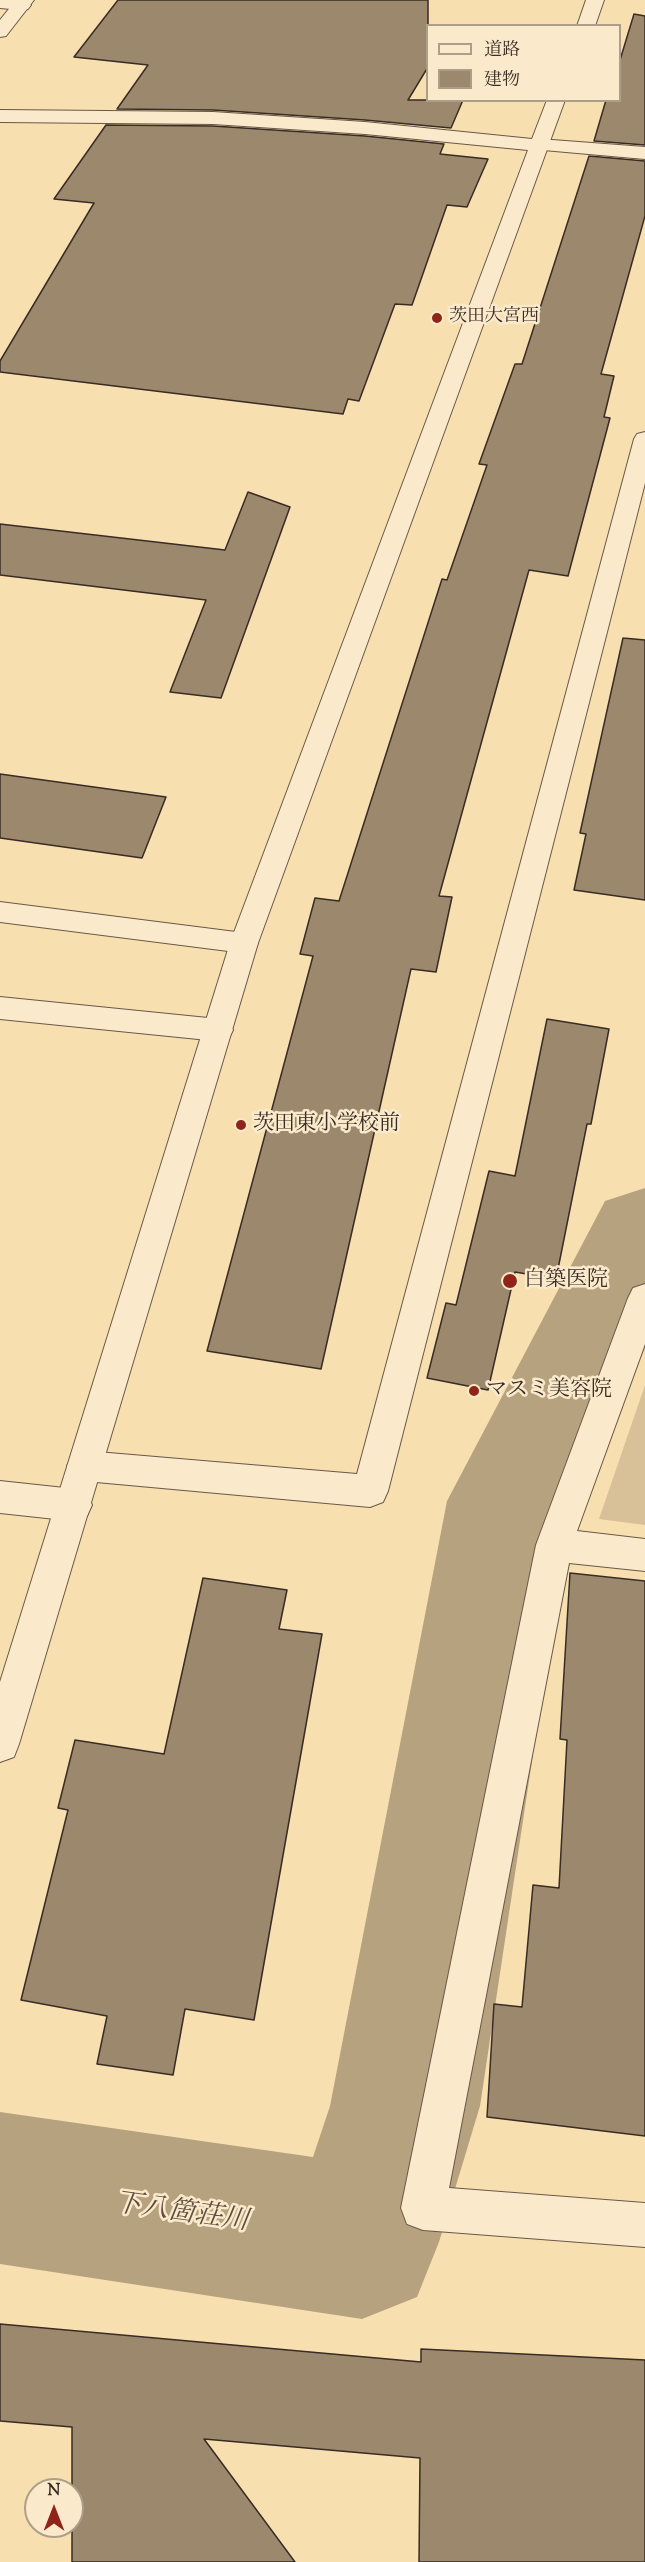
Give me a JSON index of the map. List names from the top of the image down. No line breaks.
{"water":["下八箇荘川"],"places":["茨田大宮西","茨田東小学校前","白築医院","マスミ美容院"],"legend":["道路","建物"],"north":"top"}
